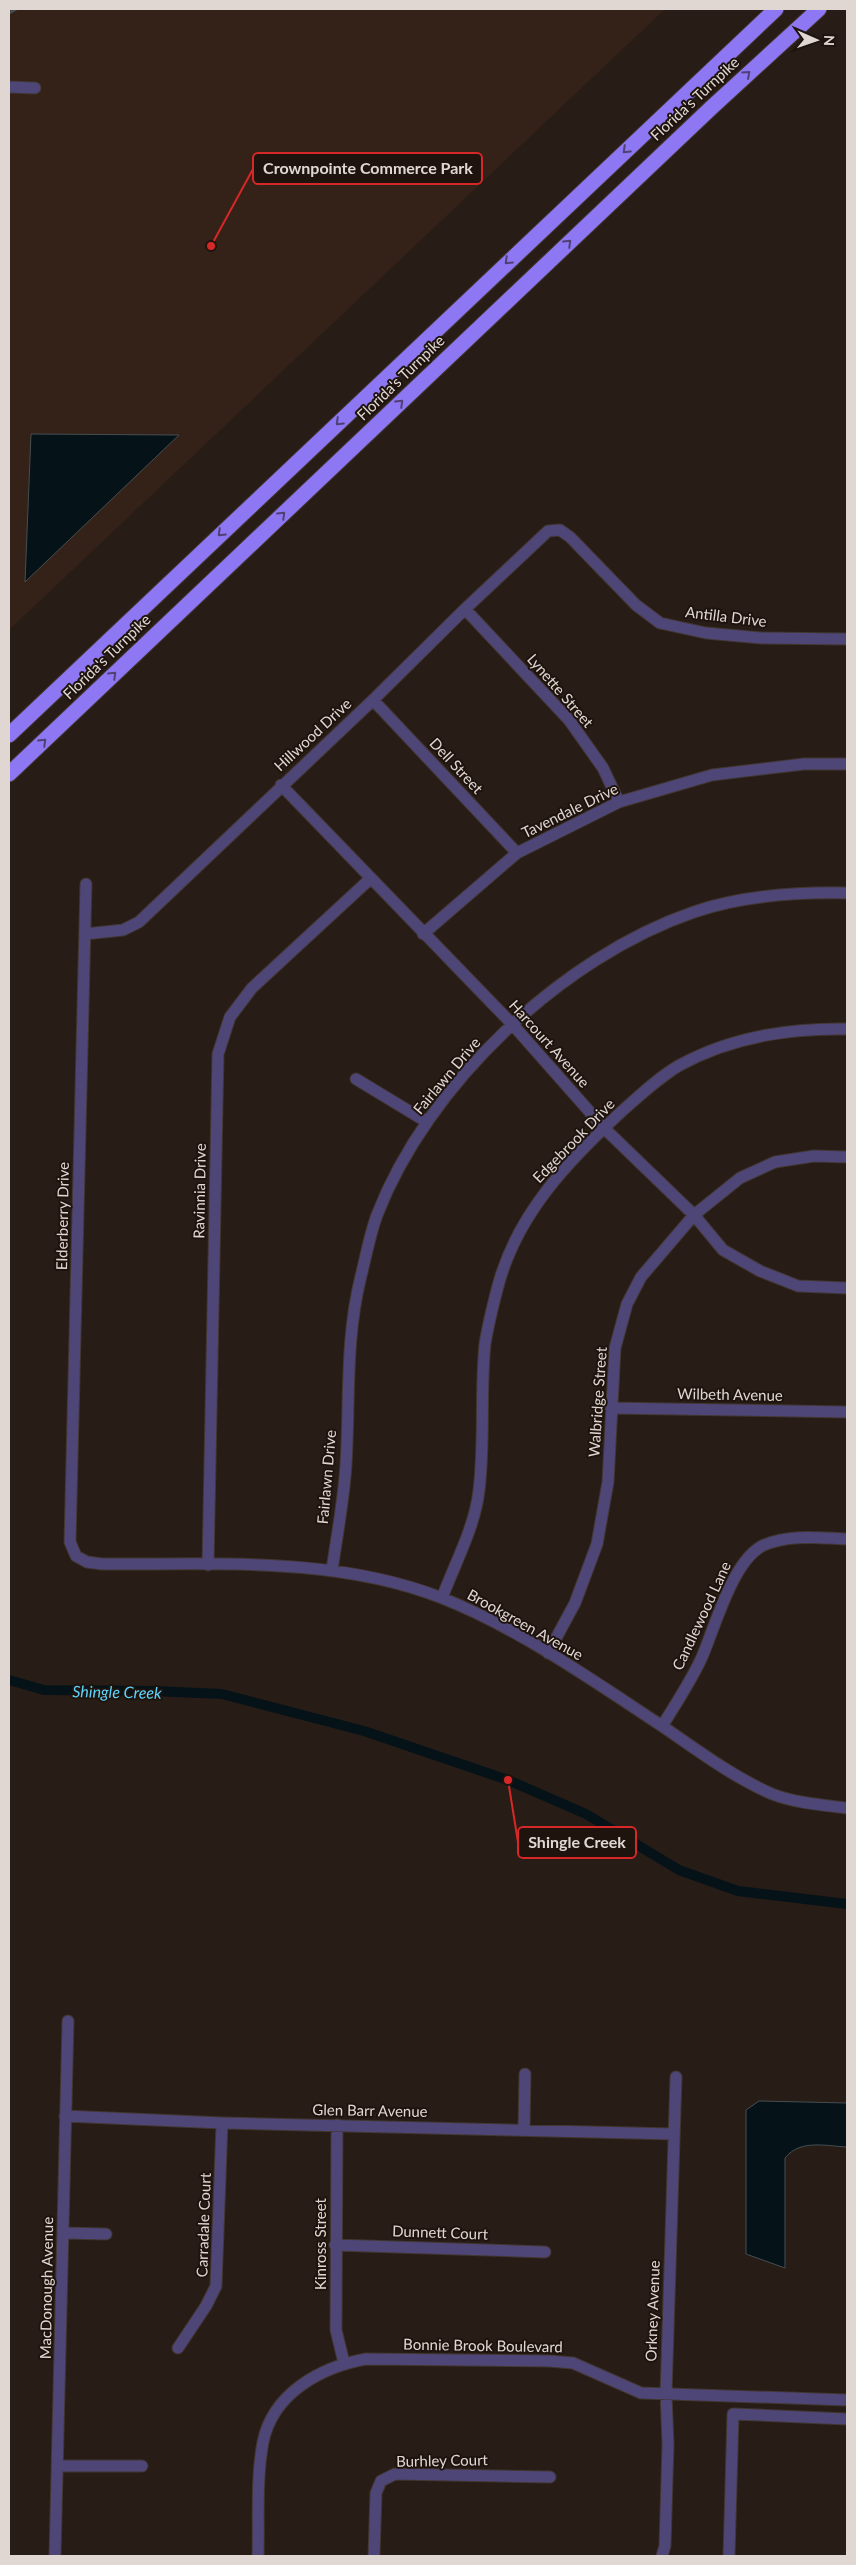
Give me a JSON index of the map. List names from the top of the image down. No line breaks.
{"streets":{"highway":["Florida's Turnpike"],"street":["Antilla Drive","Lynette Street","Hillwood Drive","Dell Street","Tavendale Drive","Harcourt Avenue","Fairlawn Drive","Edgebrook Drive","Ravinnia Drive","Elderberry Drive","Wilbeth Avenue","Walbridge Street","Candlewood Lane","Brookgreen Avenue","Glen Barr Avenue","Carradale Court","Dunnett Court","Kinross Street","MacDonough Avenue","Orkney Avenue","Bonnie Brook Boulevard","Burhley Court"]},"crossings":[["Antilla Drive","Hillwood Drive"],["Lynette Street","Hillwood Drive"],["Lynette Street","Tavendale Drive"],["Hillwood Drive","Dell Street"],["Hillwood Drive","Harcourt Avenue"],["Hillwood Drive","Elderberry Drive"],["Dell Street","Tavendale Drive"],["Tavendale Drive","Harcourt Avenue"],["Harcourt Avenue","Fairlawn Drive"],["Harcourt Avenue","Edgebrook Drive"],["Harcourt Avenue","Ravinnia Drive"],["Harcourt Avenue","Walbridge Street"],["Fairlawn Drive","Brookgreen Avenue"],["Edgebrook Drive","Brookgreen Avenue"],["Ravinnia Drive","Brookgreen Avenue"],["Elderberry Drive","Brookgreen Avenue"],["Wilbeth Avenue","Walbridge Street"],["Walbridge Street","Brookgreen Avenue"],["Candlewood Lane","Brookgreen Avenue"],["Glen Barr Avenue","Carradale Court"],["Glen Barr Avenue","Kinross Street"],["Glen Barr Avenue","MacDonough Avenue"],["Glen Barr Avenue","Orkney Avenue"],["Dunnett Court","Kinross Street"],["Kinross Street","Bonnie Brook Boulevard"],["Orkney Avenue","Bonnie Brook Boulevard"]],"water":["Shingle Creek"],"places":["Crownpointe Commerce Park","Shingle Creek"],"north":"right"}
